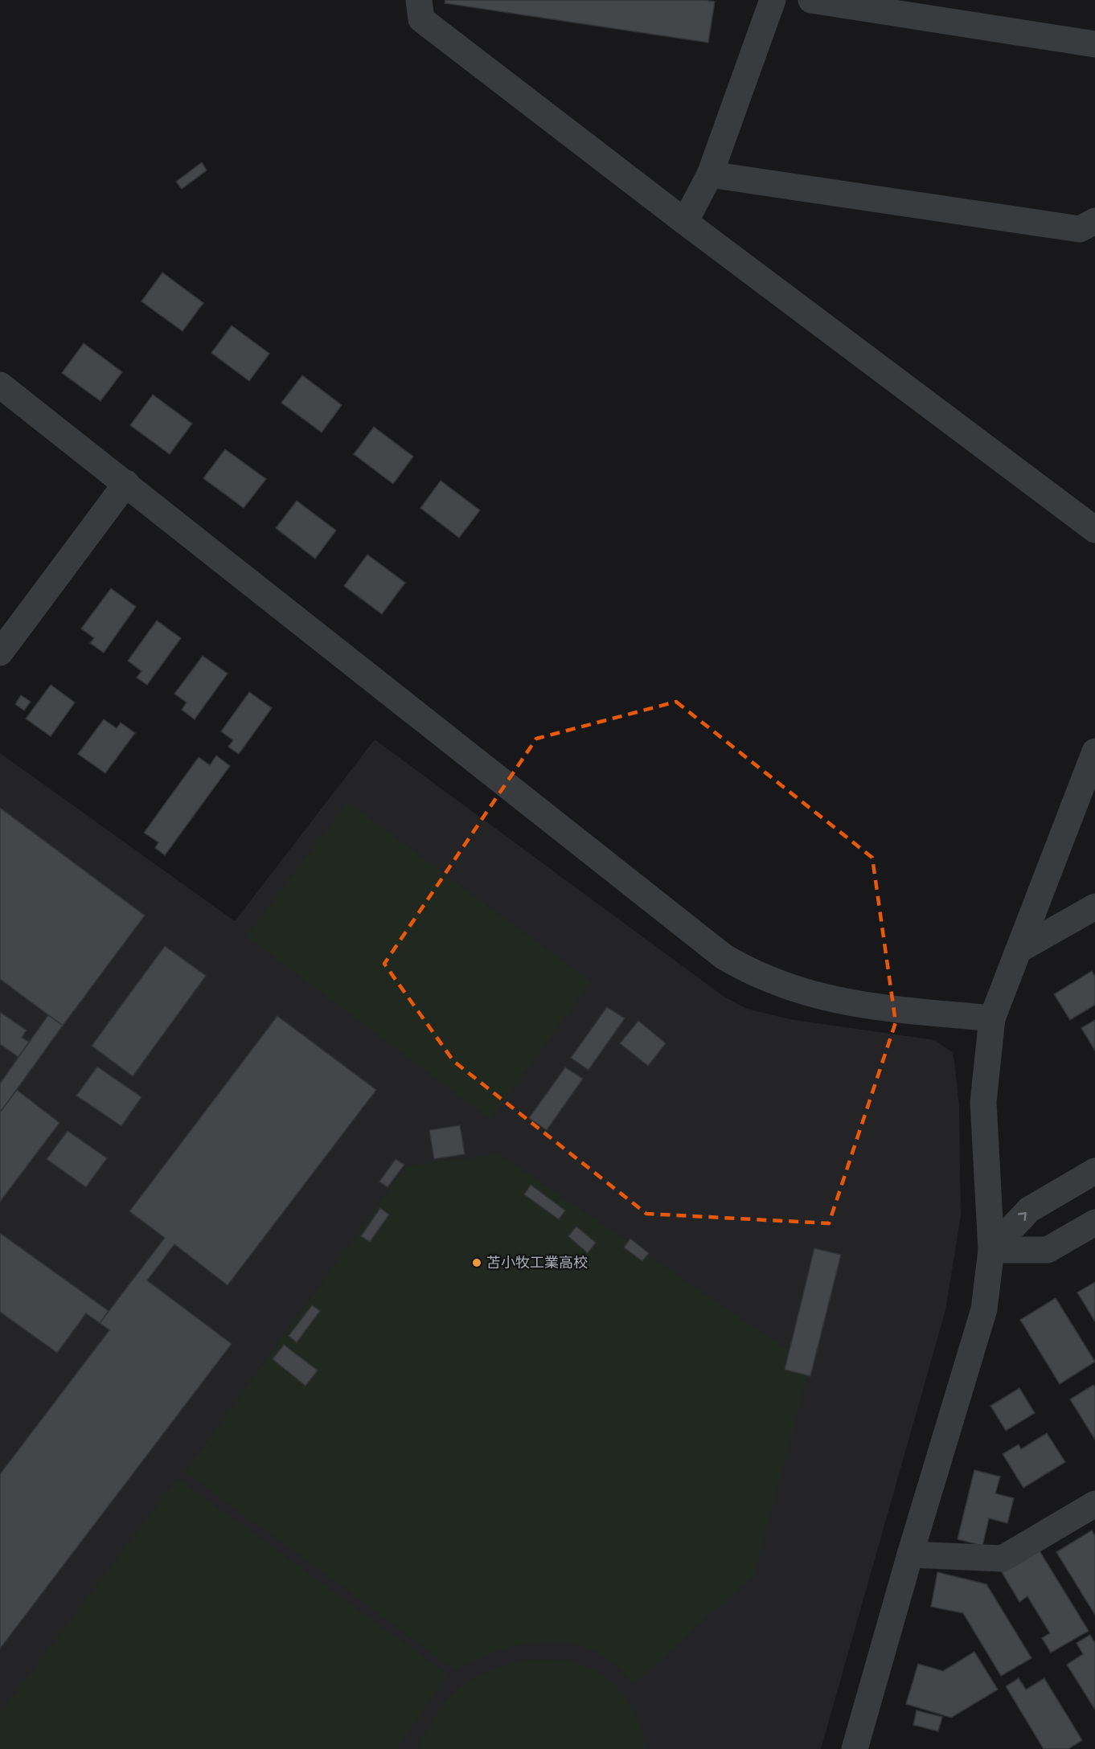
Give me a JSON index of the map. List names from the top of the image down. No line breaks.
{"places":["苫小牧工業高校"]}
